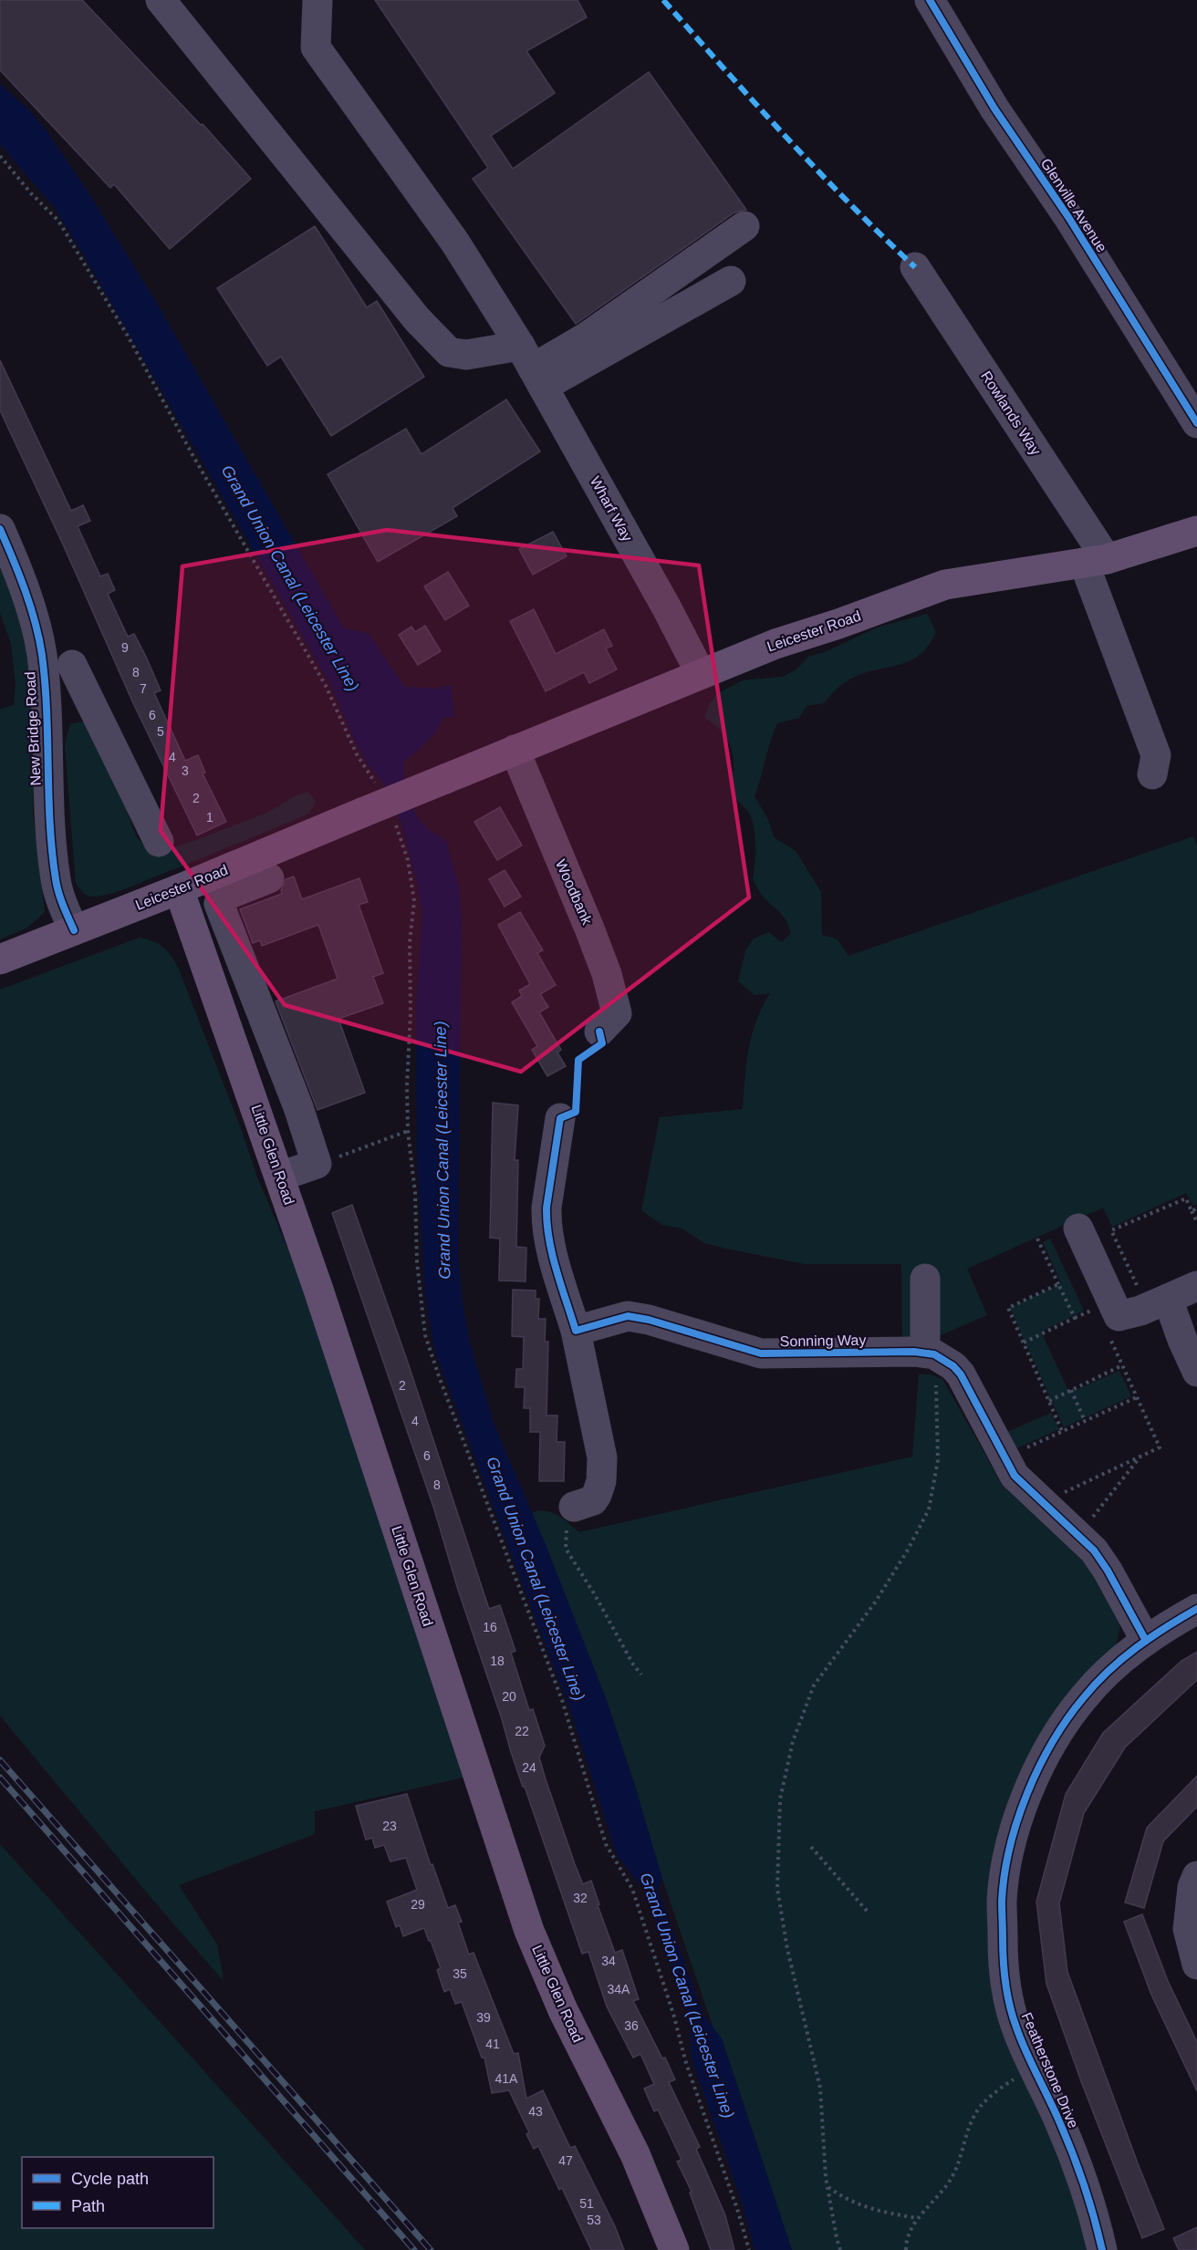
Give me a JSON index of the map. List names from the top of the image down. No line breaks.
{"streets":{"main road":["Leicester Road","Little Glen Road"],"street":["Glenville Avenue","Rowlands Way","Wharf Way","New Bridge Road","Woodbank","Sonning Way","Featherstone Drive"]},"crossings":[["Rowlands Way","Leicester Road"],["Wharf Way","Leicester Road"],["Leicester Road","New Bridge Road"],["Leicester Road","Woodbank"],["Leicester Road","Little Glen Road"]],"water":["Grand Union Canal (Leicester Line)"],"house_numbers":["9","8","7","6","5","4","3","2","1","2","4","6","8","16","18","20","22","24","23","32","29","34","35","34A","39","36","41","41A","43","47","51","53"],"legend":["Cycle path","Path"]}
